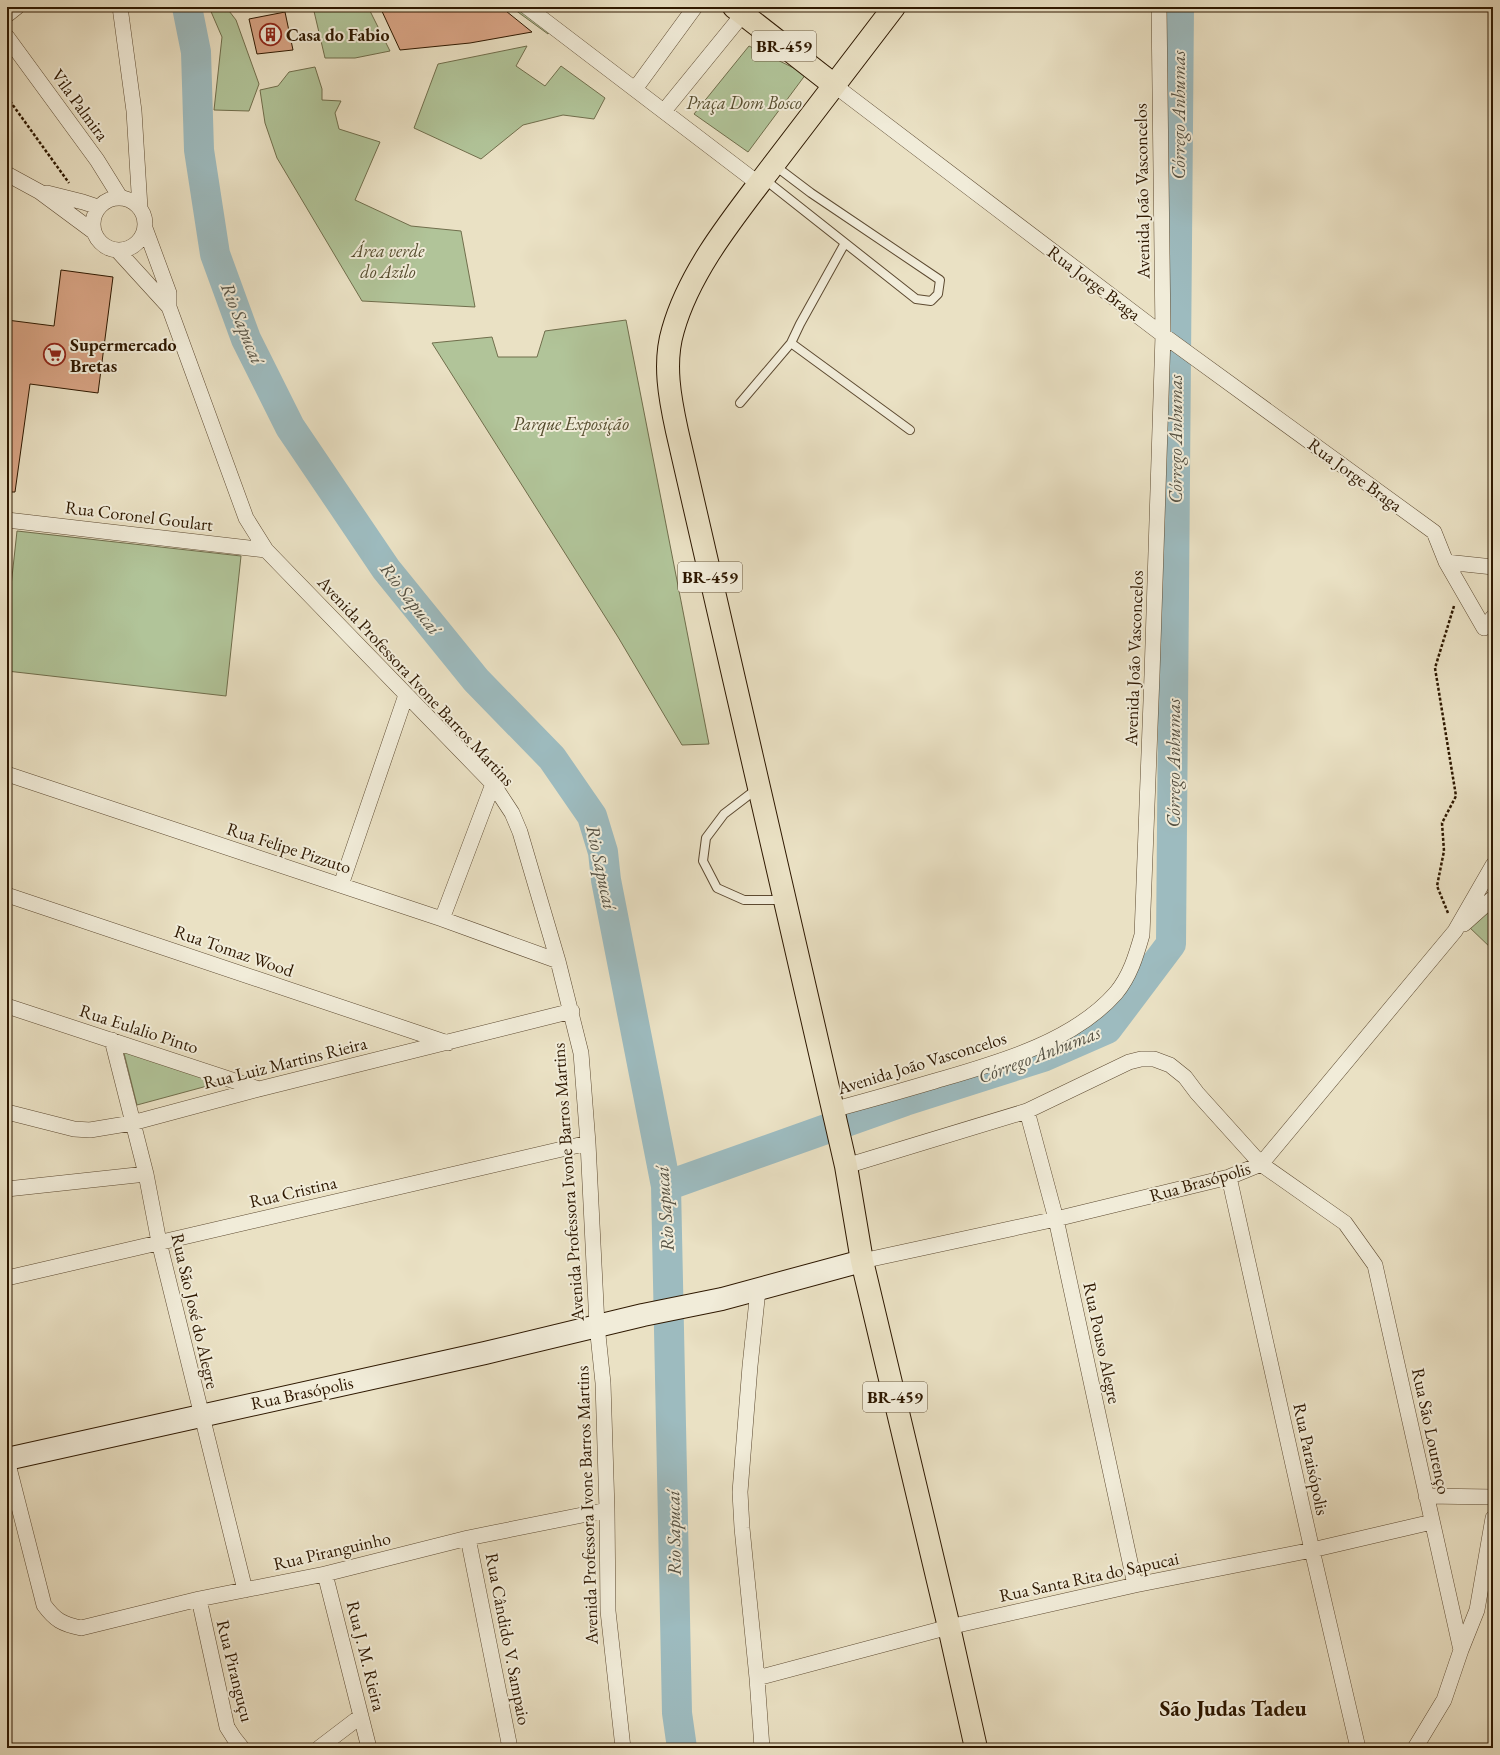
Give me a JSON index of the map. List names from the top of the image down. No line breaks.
{"streets":{"highway":["BR-459","Rua Jorge Braga"],"street":["Vila Palmira","Avenida João Vasconcelos","Rua Coronel Goulart","Avenida Professora Ivone Barros Martins","Rua Felipe Pizzuto","Rua Tomaz Wood","Rua Eulalio Pinto","Rua Luiz Martins Rieira","Rua Brasópolis","Rua Cristina","Rua São José do Alegre","Rua Pouso Alegre","Rua São Lourenço","Rua Paraisópolis","Rua Piranguinho","Rua Santa Rita do Sapucai","Rua Cândido V. Sampaio","Rua J. M. Rieira","Rua Piranguçu"]},"crossings":[["BR-459","Avenida João Vasconcelos"],["BR-459","Rua Jorge Braga"],["BR-459","Rua Brasópolis"],["BR-459","Rua São Lourenço"],["BR-459","Rua Santa Rita do Sapucai"],["Vila Palmira","Avenida Professora Ivone Barros Martins"],["Avenida João Vasconcelos","Rua Jorge Braga"],["Rua Coronel Goulart","Avenida Professora Ivone Barros Martins"],["Avenida Professora Ivone Barros Martins","Rua Felipe Pizzuto"],["Avenida Professora Ivone Barros Martins","Rua Luiz Martins Rieira"],["Avenida Professora Ivone Barros Martins","Rua Brasópolis"],["Avenida Professora Ivone Barros Martins","Rua Cristina"],["Avenida Professora Ivone Barros Martins","Rua Piranguinho"],["Rua Tomaz Wood","Rua Luiz Martins Rieira"],["Rua Eulalio Pinto","Rua Luiz Martins Rieira"],["Rua Eulalio Pinto","Rua São José do Alegre"],["Rua Luiz Martins Rieira","Rua São José do Alegre"],["Rua Brasópolis","Rua São José do Alegre"],["Rua Brasópolis","Rua Pouso Alegre"],["Rua Brasópolis","Rua São Lourenço"],["Rua Brasópolis","Rua Paraisópolis"],["Rua Brasópolis","Rua Piranguinho"],["Rua Cristina","Rua São José do Alegre"],["Rua São José do Alegre","Rua Piranguinho"],["Rua Pouso Alegre","Rua São Lourenço"],["Rua Pouso Alegre","Rua Santa Rita do Sapucai"],["Rua São Lourenço","Rua Santa Rita do Sapucai"],["Rua Paraisópolis","Rua Santa Rita do Sapucai"],["Rua Piranguinho","Rua Cândido V. Sampaio"],["Rua Piranguinho","Rua J. M. Rieira"],["Rua Piranguinho","Rua Piranguçu"]],"districts":["São Judas Tadeu"],"water":["Córrego Anhumas","Rio Sapucaí"],"parks":["Praça Dom Bosco","Área verde do Azilo","Parque Exposição"],"places":{"building":["Casa do Fabio"],"supermarket":["Supermercado Bretas"]}}
